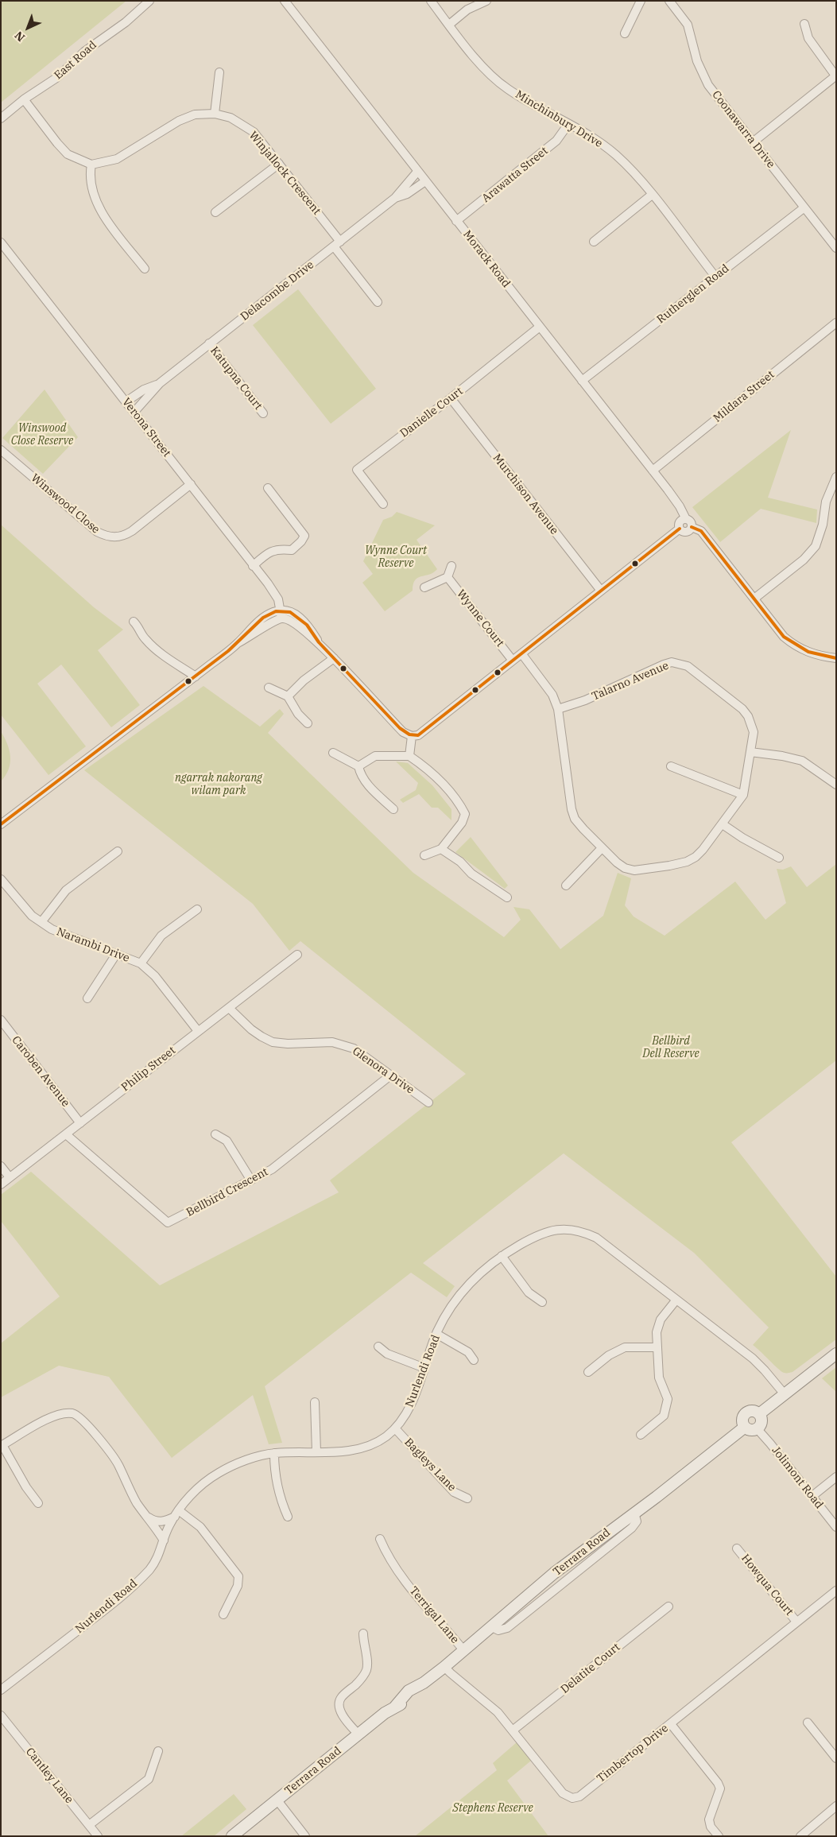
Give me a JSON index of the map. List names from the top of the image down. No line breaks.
{"streets":{"main road":["Terrara Road"],"street":["East Road","Minchinbury Drive","Coonawarra Drive","Winjallock Crescent","Arawatta Street","Morack Road","Delacombe Drive","Rutherglen Road","Katupna Court","Mildara Street","Danielle Court","Verona Street","Murchison Avenue","Winswood Close","Wynne Court","Talarno Avenue","Narambi Drive","Philip Street","Glenora Drive","Caroben Avenue","Bellbird Crescent","Nurlendi Road","Bagleys Lane","Jolimont Road","Howqua Court","Terrigal Lane","Delatite Court","Timbertop Drive","Cantley Lane"]},"crossings":[["Minchinbury Drive","Arawatta Street"],["Minchinbury Drive","Rutherglen Road"],["Coonawarra Drive","Rutherglen Road"],["Winjallock Crescent","Delacombe Drive"],["Arawatta Street","Morack Road"],["Morack Road","Delacombe Drive"],["Morack Road","Rutherglen Road"],["Morack Road","Mildara Street"],["Morack Road","Danielle Court"],["Delacombe Drive","Katupna Court"],["Delacombe Drive","Verona Street"],["Danielle Court","Murchison Avenue"],["Verona Street","Winswood Close"],["Narambi Drive","Philip Street"],["Philip Street","Glenora Drive"],["Philip Street","Caroben Avenue"],["Philip Street","Bellbird Crescent"],["Glenora Drive","Bellbird Crescent"],["Nurlendi Road","Bagleys Lane"],["Jolimont Road","Terrara Road"],["Terrara Road","Terrigal Lane"],["Terrara Road","Timbertop Drive"],["Howqua Court","Timbertop Drive"],["Delatite Court","Timbertop Drive"]],"parks":["Winswood Close Reserve","Wynne Court Reserve","ngarrak nakorang wilam park","Bellbird Dell Reserve","Stephens Reserve"],"north":"bottom left"}
